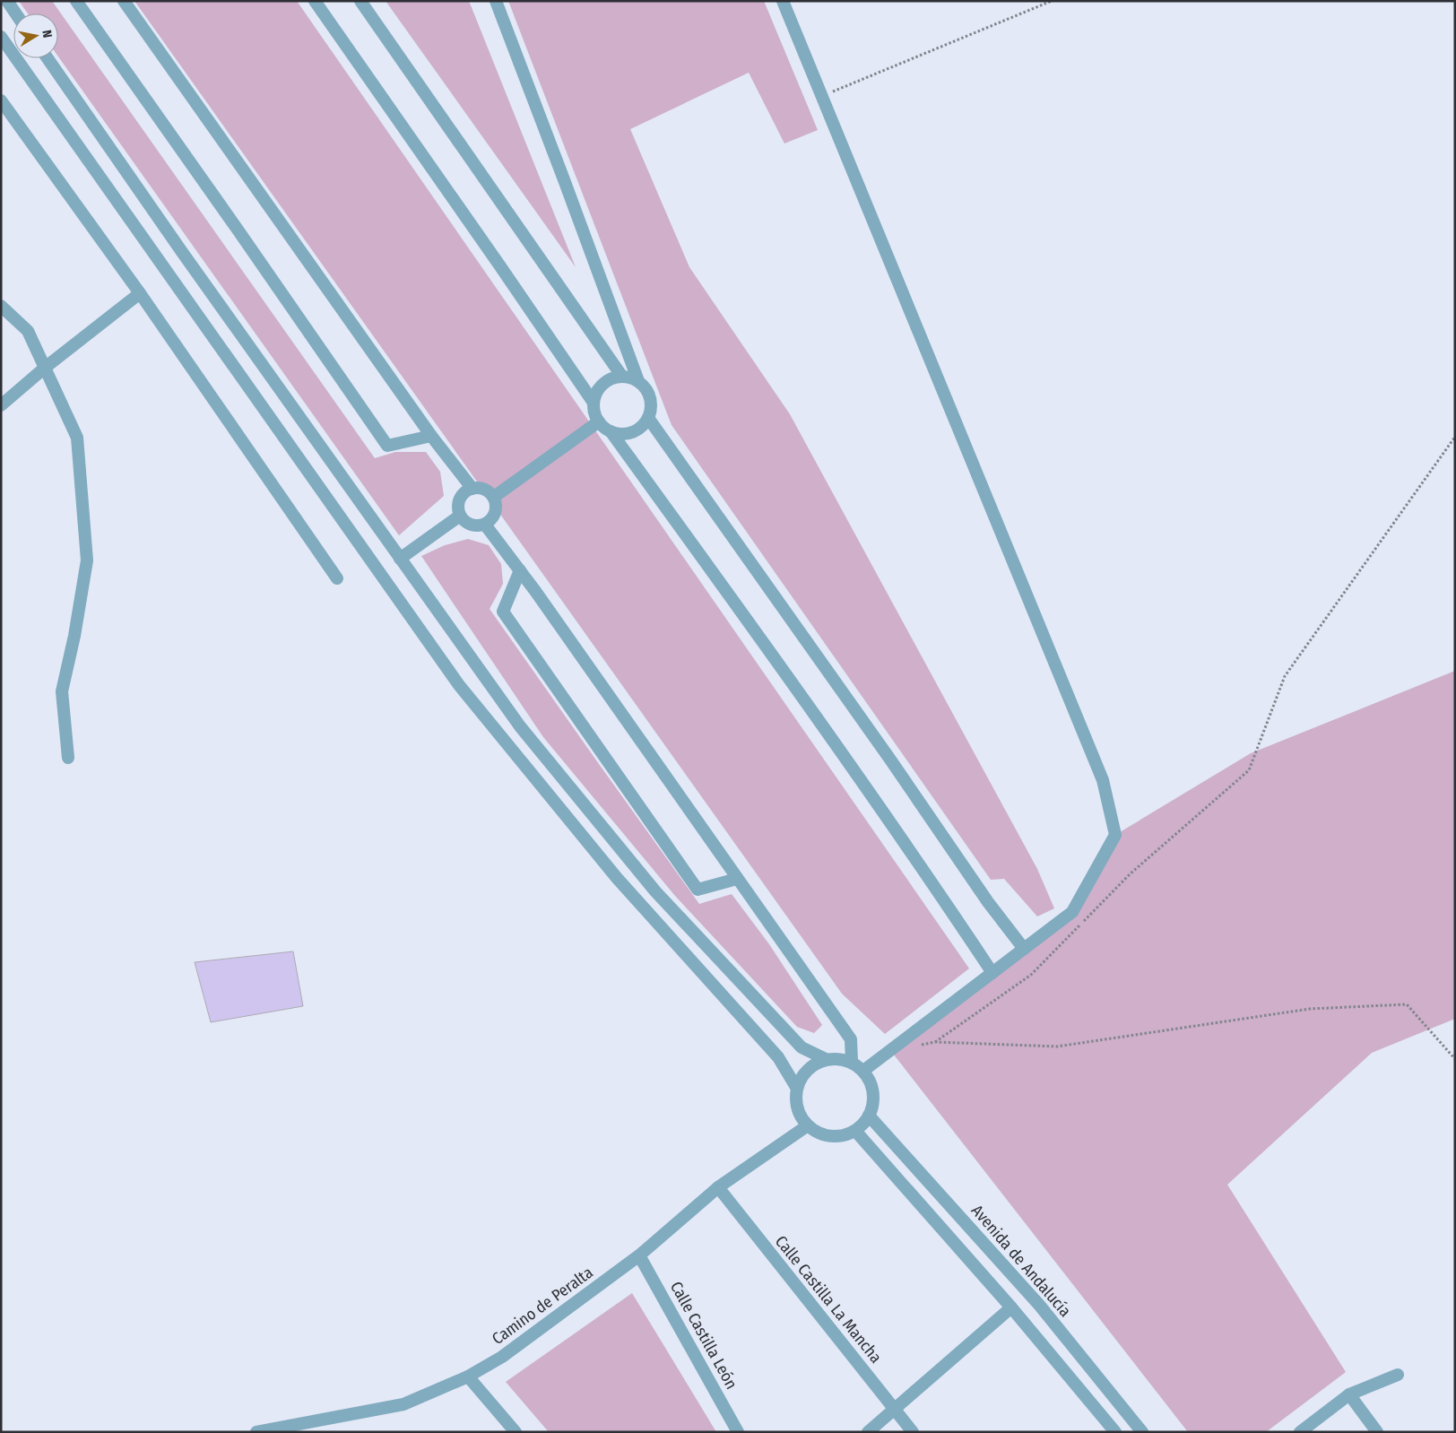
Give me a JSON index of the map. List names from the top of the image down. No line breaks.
{"streets":{"street":["Avenida de Andalucía","Calle Castilla La Mancha","Camino de Peralta","Calle Castilla León"]},"crossings":[["Avenida de Andalucía","Camino de Peralta"],["Calle Castilla La Mancha","Camino de Peralta"],["Camino de Peralta","Calle Castilla León"]],"north":"right"}
